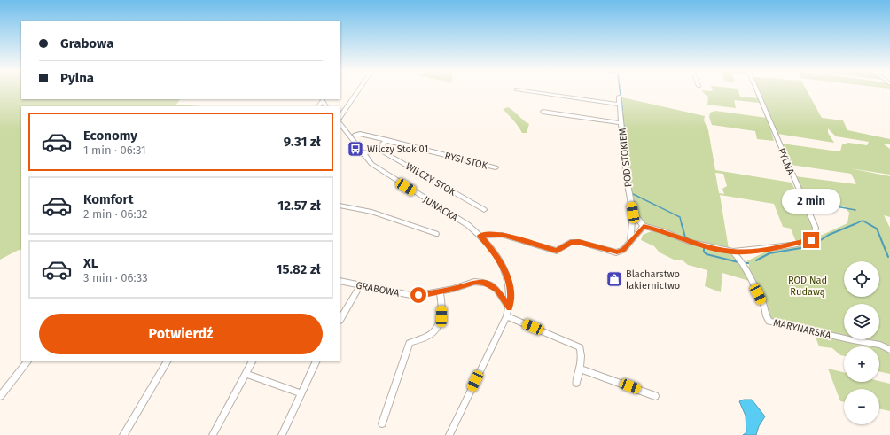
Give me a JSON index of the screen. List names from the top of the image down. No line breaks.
{"streets":{"street":["POD STOKIEM","RYSI STOK","PYLNA","WILCZY STOK","JUNACKA","GRABOWA","MARYNARSKA"]},"crossings":[["POD STOKIEM","PYLNA"],["PYLNA","MARYNARSKA"],["JUNACKA","GRABOWA"]],"parks":["ROD Nad Rudawą"],"places":{"bus stop":["Wilczy Stok 01"],"shop":["Blacharstwo lakiernictwo"]},"page":{"banner":["Grabowa","Pylna"],"list":[{"name":"Economy","note":"1 min · 06:31","value":"9.31 zł"},{"name":"Komfort","note":"2 min · 06:32","value":"12.57 zł"},{"name":"XL","note":"3 min · 06:33","value":"15.82 zł"}],"bubble":"2 min","map_buttons":["+","−"],"buttons":"Potwierdź"}}
